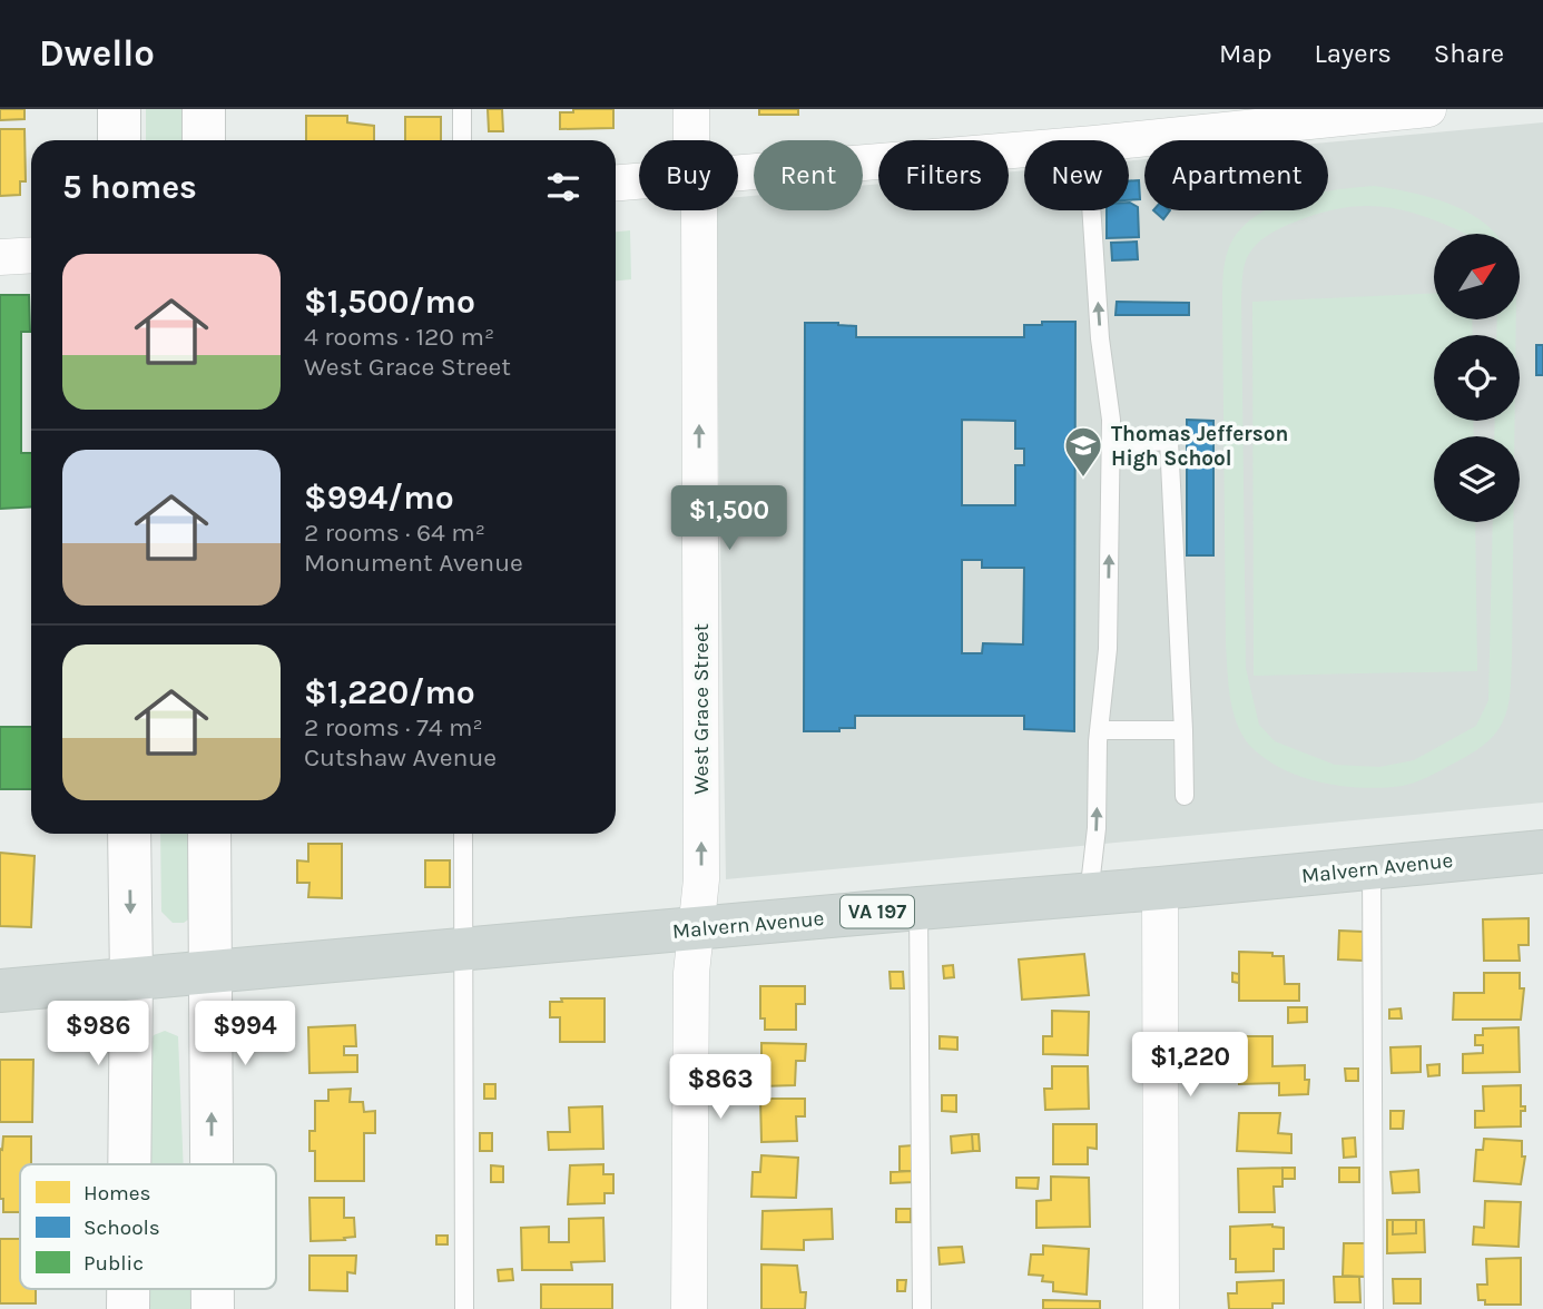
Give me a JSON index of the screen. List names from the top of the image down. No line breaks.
{"streets":{"main road":["Malvern Avenue","VA 197"],"street":["West Grace Street"]},"crossings":[["West Grace Street","Malvern Avenue"]],"one_way":["West Grace Street"],"places":{"school or university":["Thomas Jefferson High School"]},"legend":["Homes","Schools","Public"],"north":"top right","page":{"header":"Dwello","nav":["Map","Layers","Share"],"chip":["Buy","Rent","Filters","New","Apartment"],"heading":"5 homes","list":[{"name":"$1,500/mo","note":"4 rooms · 120 m² · West Grace Street"},{"name":"$994/mo","note":"2 rooms · 64 m² · Monument Avenue"},{"name":"$1,220/mo","note":"2 rooms · 74 m² · Cutshaw Avenue"}],"price":["$1,500","$986","$994","$1,220","$863"]}}
